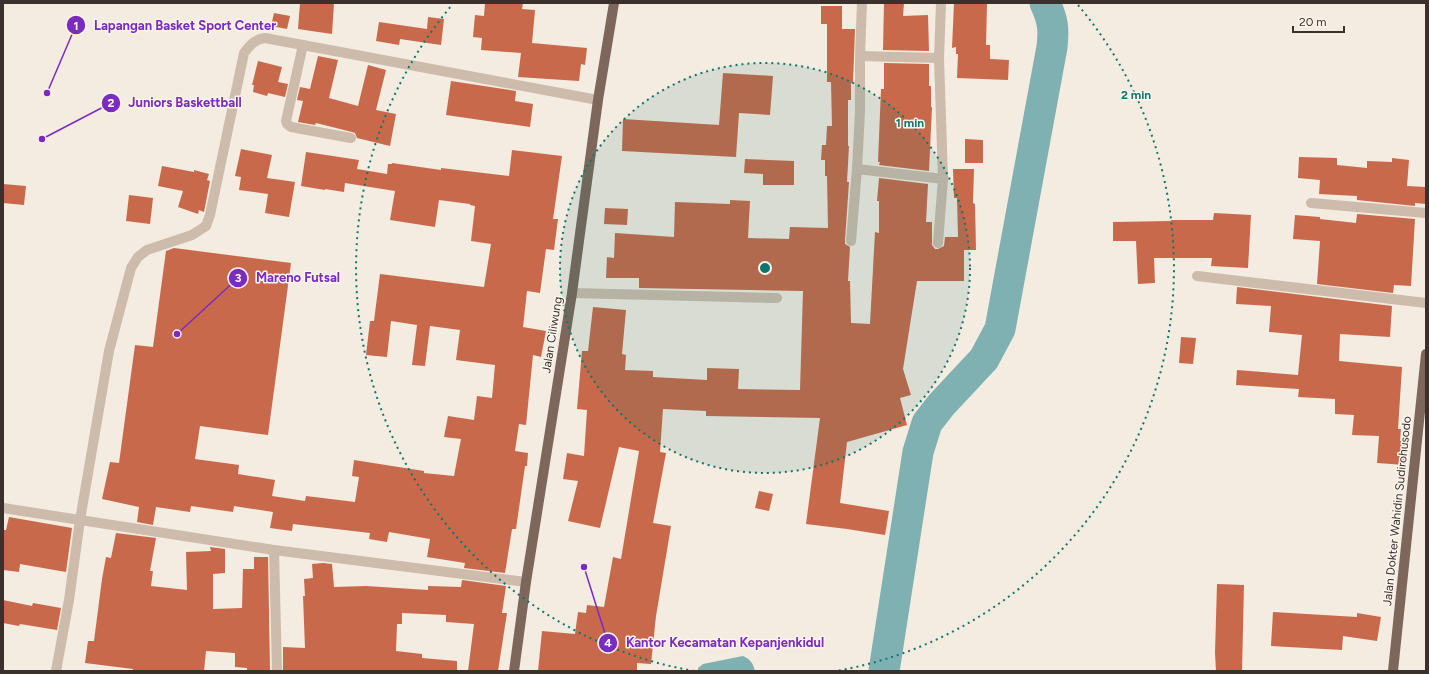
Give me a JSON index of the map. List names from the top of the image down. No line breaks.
{"streets":{"main road":["Jalan Ciliwung","Jalan Dokter Wahidin Sudirohusodo"]},"places":["Lapangan Basket Sport Center","Juniors Baskettball","Mareno Futsal","Kantor Kecamatan Kepanjenkidul"],"scale_bar":"20 m","rings":["2 min","1 min"]}
